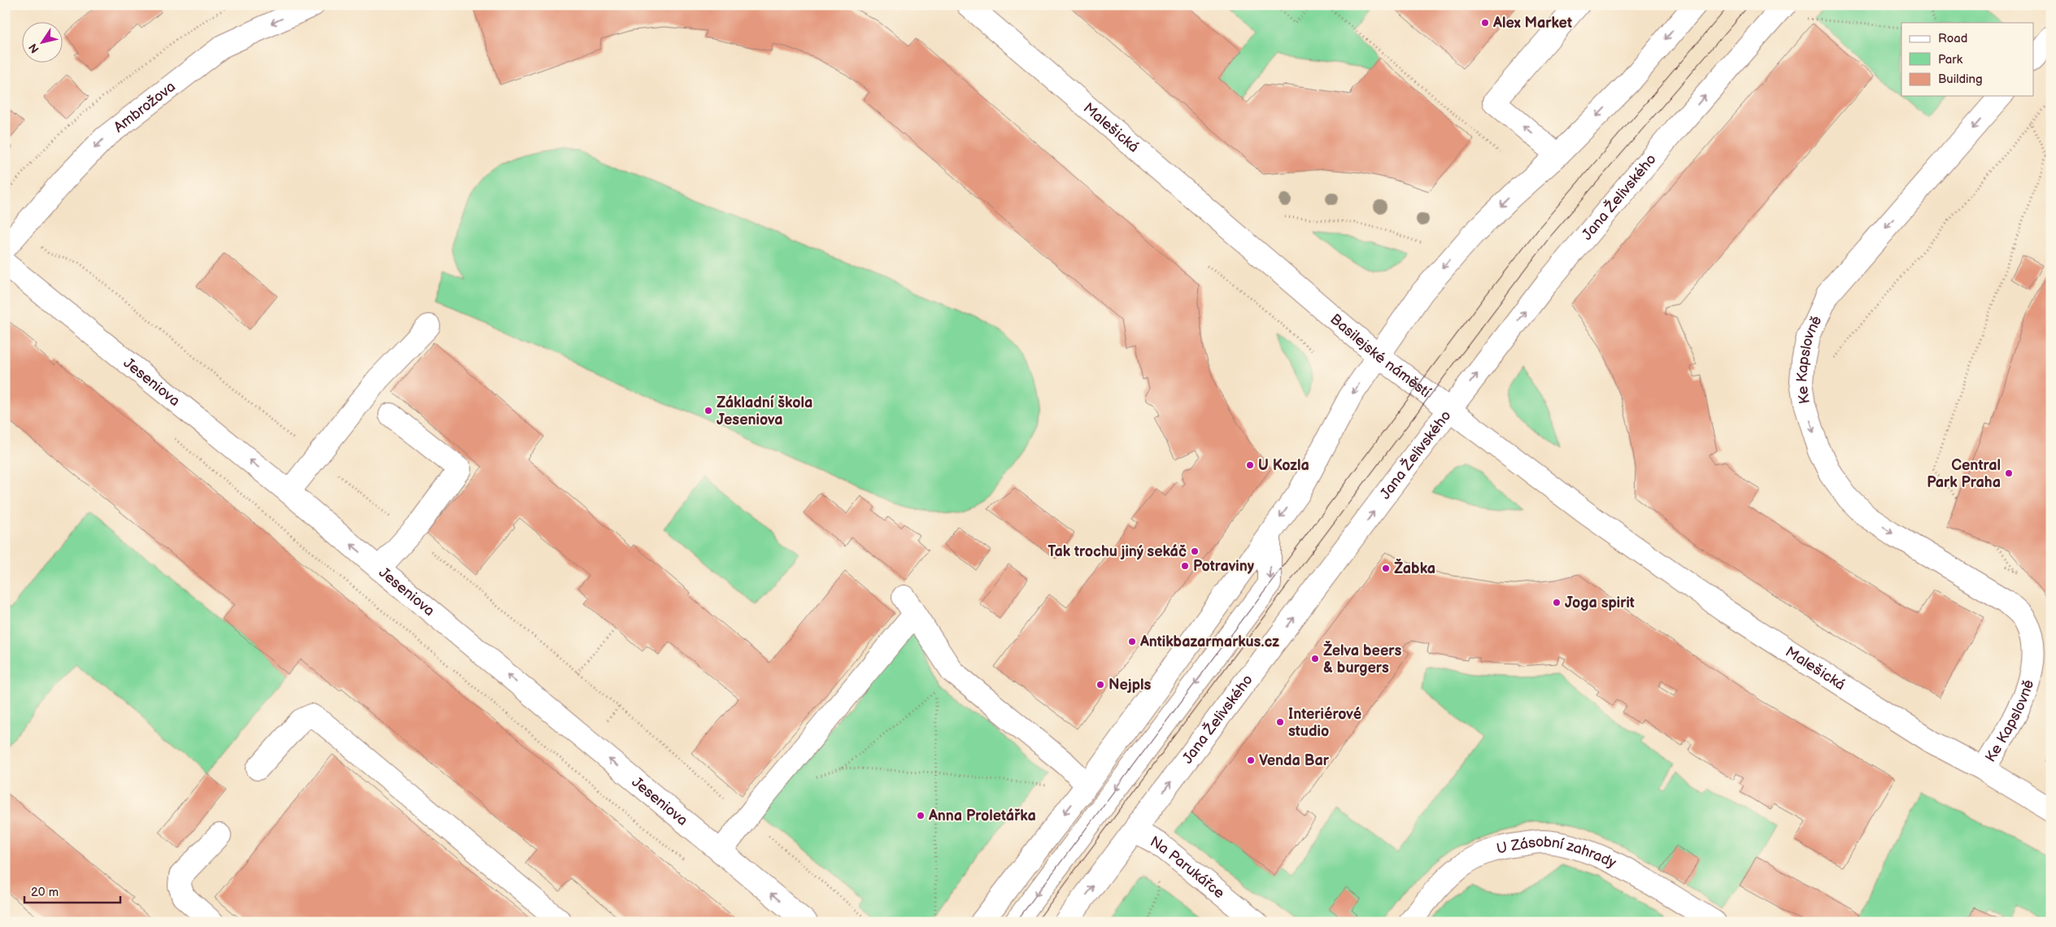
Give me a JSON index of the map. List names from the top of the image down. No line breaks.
{"streets":{"street":["Ambrožova","Malešická","Jana Želivského","Basilejské náměstí","Ke Kapslovně","Jeseniova","U Zásobní zahrady","Na Parukářce"]},"crossings":[["Malešická","Basilejské náměstí"],["Malešická","Ke Kapslovně"],["Jana Želivského","Basilejské náměstí"],["Jana Želivského","Na Parukářce"]],"one_way":["Ambrožova","Jeseniova"],"places":["Alex Market","Základní škola Jeseniova","U Kozla","Central Park Praha","Tak trochu jiný sekáč","Potraviny","Žabka","Joga spirit","Antikbazarmarkus.cz","Želva beers & burgers","Nejpls","Interiérové studio","Venda Bar","Anna Proletářka"],"legend":["Road","Park","Building"],"scale_bar":"20 m","north":"bottom left"}
